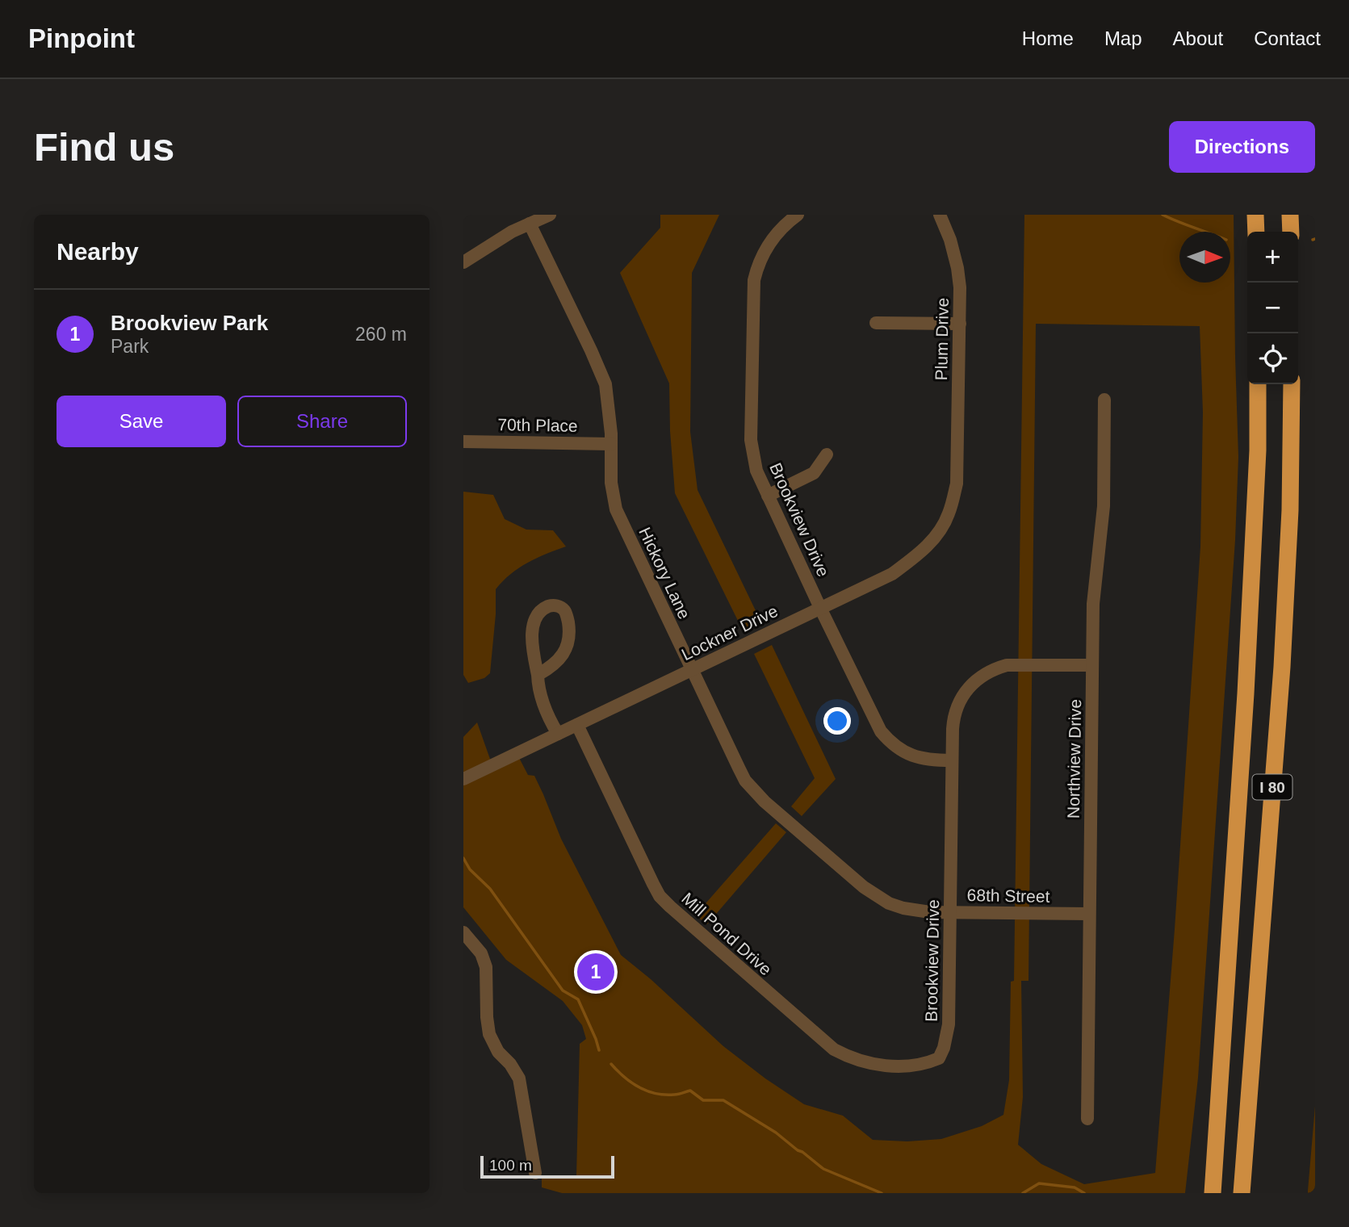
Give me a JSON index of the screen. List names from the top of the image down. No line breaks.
{"streets":{"highway":["I 80"],"street":["Plum Drive","70th Place","Brookview Drive","Hickory Lane","Lockner Drive","Northview Drive","68th Street","Mill Pond Drive"]},"crossings":[["Plum Drive","Lockner Drive"],["70th Place","Hickory Lane"],["Brookview Drive","Lockner Drive"],["Brookview Drive","Northview Drive"],["Brookview Drive","68th Street"],["Brookview Drive","Mill Pond Drive"],["Hickory Lane","Lockner Drive"],["Hickory Lane","68th Street"],["Lockner Drive","Mill Pond Drive"],["Northview Drive","68th Street"]],"scale_bar":"100 m","north":"right","page":{"header":"Pinpoint","nav":["Home","Map","About","Contact"],"buttons":["Directions",["Save","Share"]],"title":"Find us","heading":"Nearby","map_buttons":["+","−"],"list":[{"mark":"1","name":"Brookview Park","note":"Park","value":"260 m"}],"pins":"1","scale":"100 m"}}
